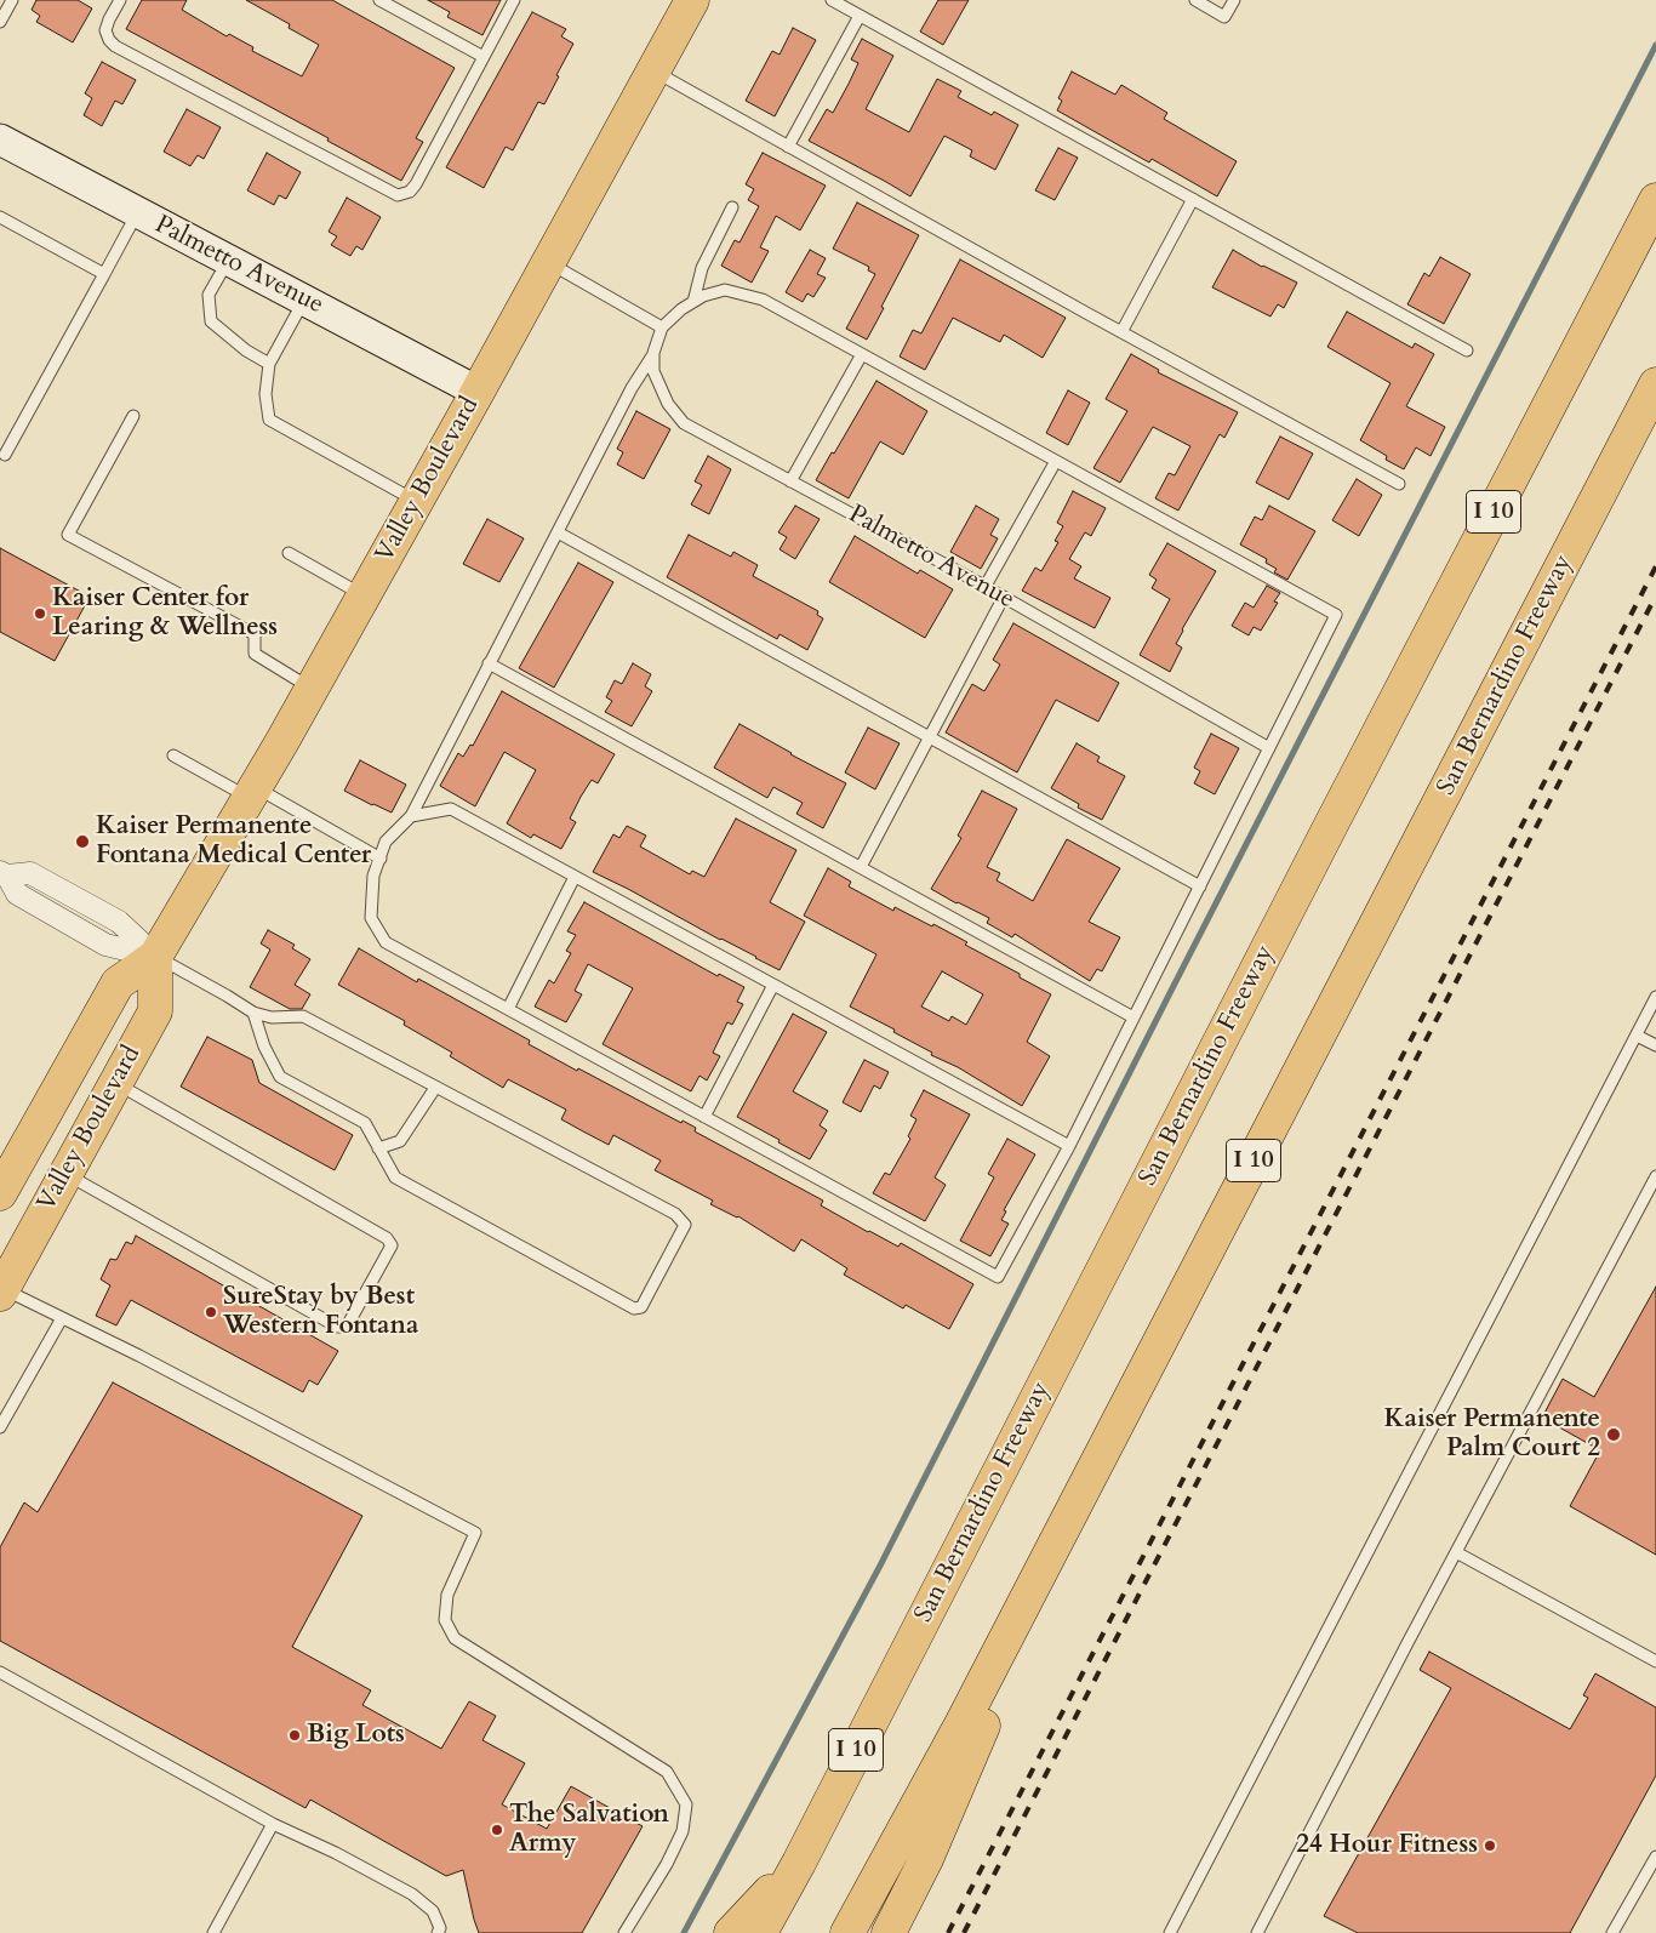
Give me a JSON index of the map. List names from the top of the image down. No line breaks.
{"streets":{"main road":["Valley Boulevard","I 10","San Bernardino Freeway"],"street":["Palmetto Avenue"]},"crossings":[["Palmetto Avenue","Valley Boulevard"]],"places":["Kaiser Center for Learing & Wellness","Kaiser Permanente Fontana Medical Center","SureStay by Best Western Fontana","Kaiser Permanente Palm Court 2","Big Lots","The Salvation Army","24 Hour Fitness"]}
